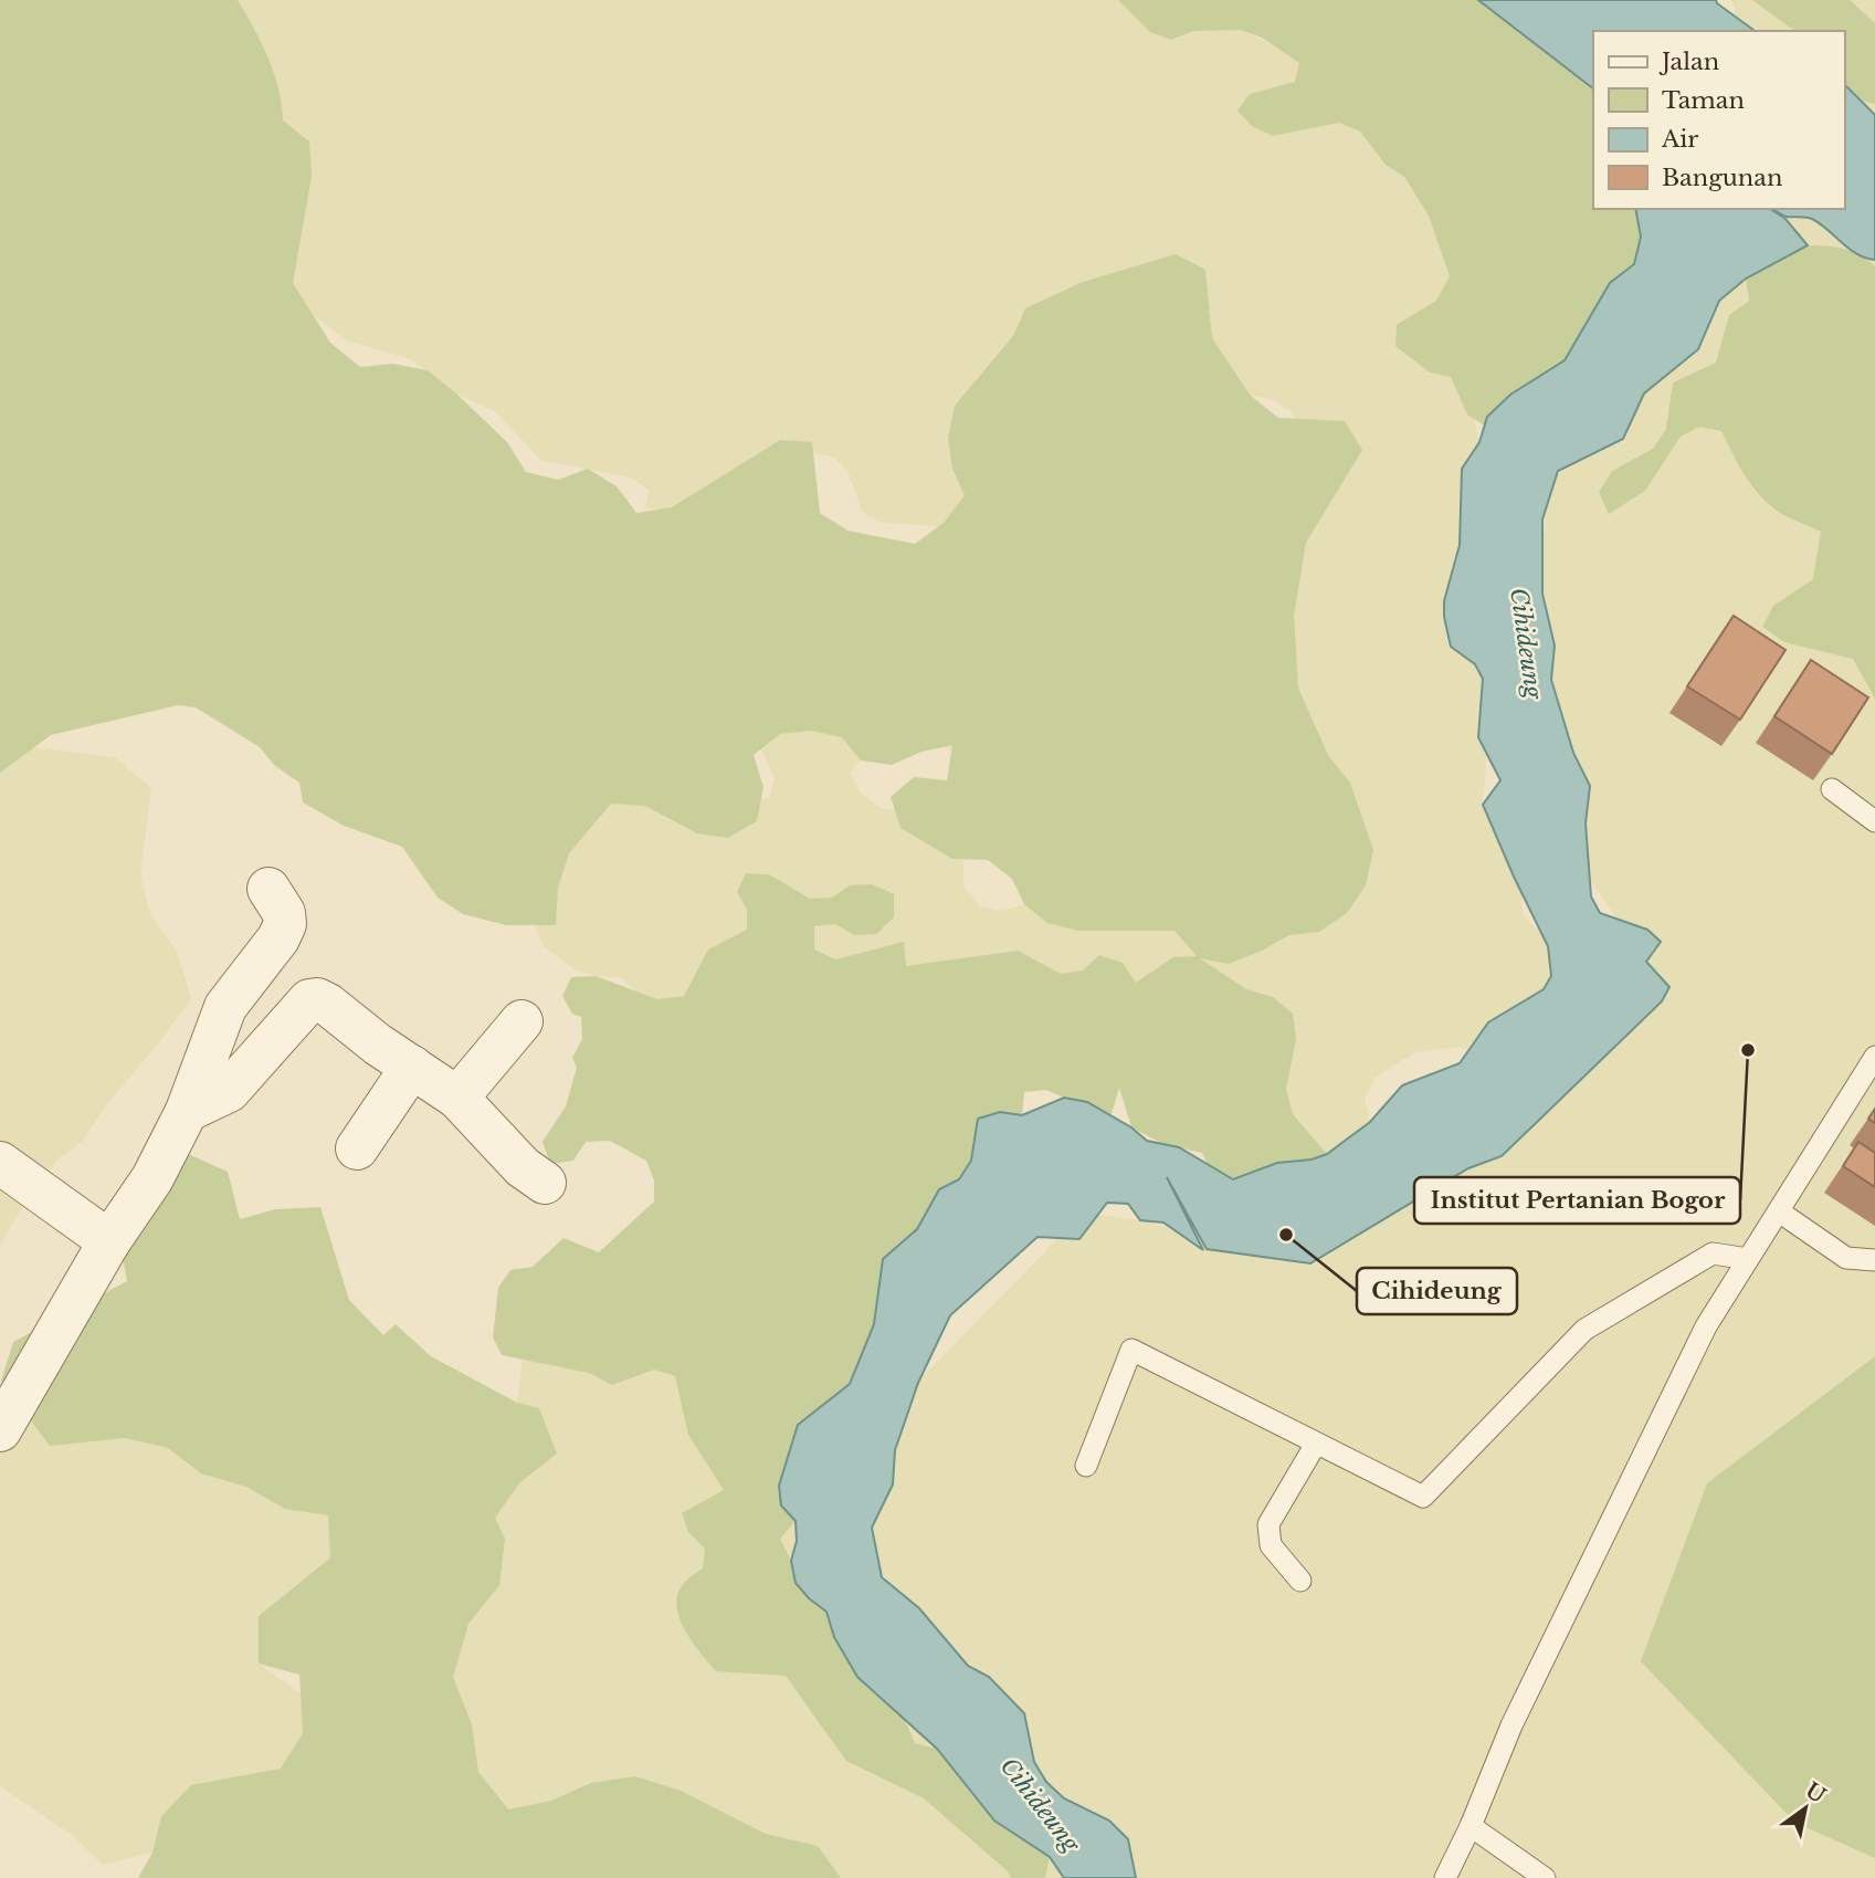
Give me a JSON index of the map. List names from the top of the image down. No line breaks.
{"water":["Cihideung"],"places":["Institut Pertanian Bogor","Cihideung"],"legend":["Jalan","Taman","Air","Bangunan"],"north":"top right"}
